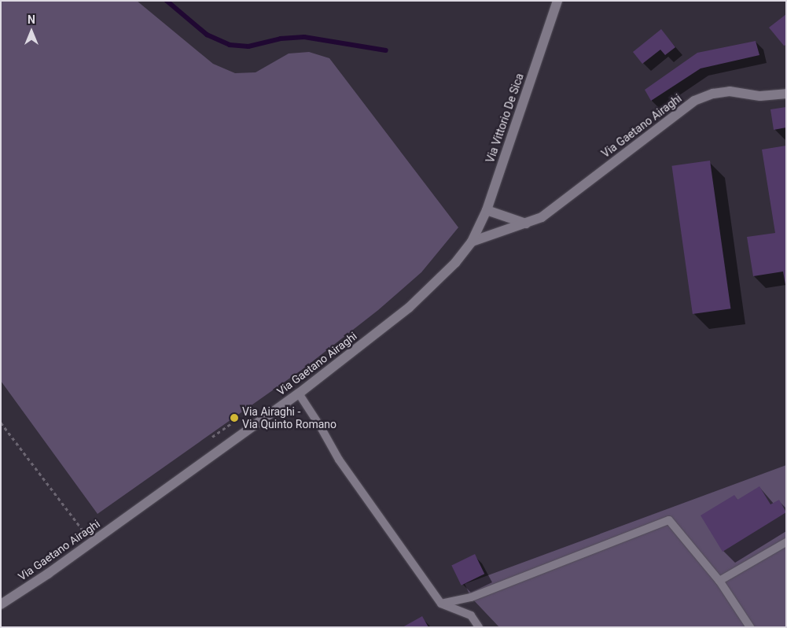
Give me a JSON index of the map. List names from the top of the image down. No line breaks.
{"streets":{"street":["Via Vittorio De Sica","Via Gaetano Airaghi"]},"crossings":[["Via Vittorio De Sica","Via Gaetano Airaghi"]],"places":["Via Airaghi - Via Quinto Romano"],"north":"top"}
